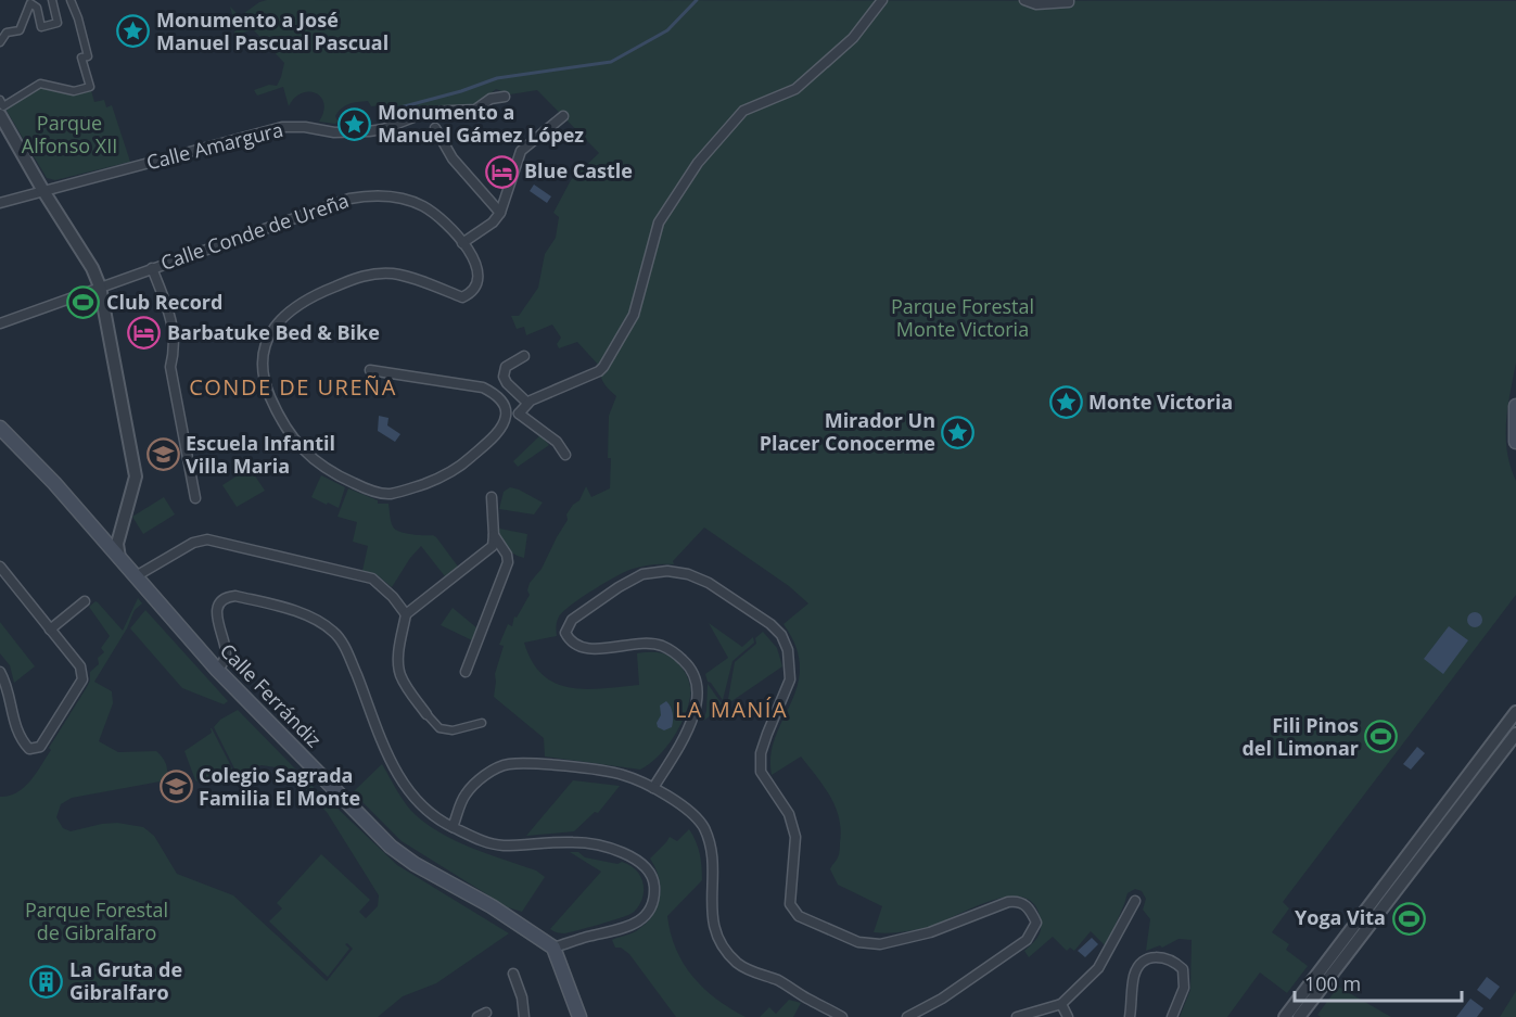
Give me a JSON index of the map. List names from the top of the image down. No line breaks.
{"streets":{"main road":["Calle Ferrándiz"],"street":["Calle Amargura","Calle Conde de Ureña"]},"districts":["CONDE DE UREÑA","LA MANÍA"],"parks":["Parque Alfonso XII","Parque Forestal Monte Victoria","Parque Forestal de Gibralfaro"],"places":{"place":["Monumento a José Manuel Pascual Pascual","Monumento a Manuel Gámez López","Monte Victoria","Mirador Un Placer Conocerme"],"hotel":["Blue Castle","Barbatuke Bed & Bike"],"sports":["Club Record","Fili Pinos del Limonar","Yoga Vita"],"school or university":["Escuela Infantil Villa Maria","Colegio Sagrada Familia El Monte"],"building":["La Gruta de Gibralfaro"]},"scale_bar":"100 m"}
